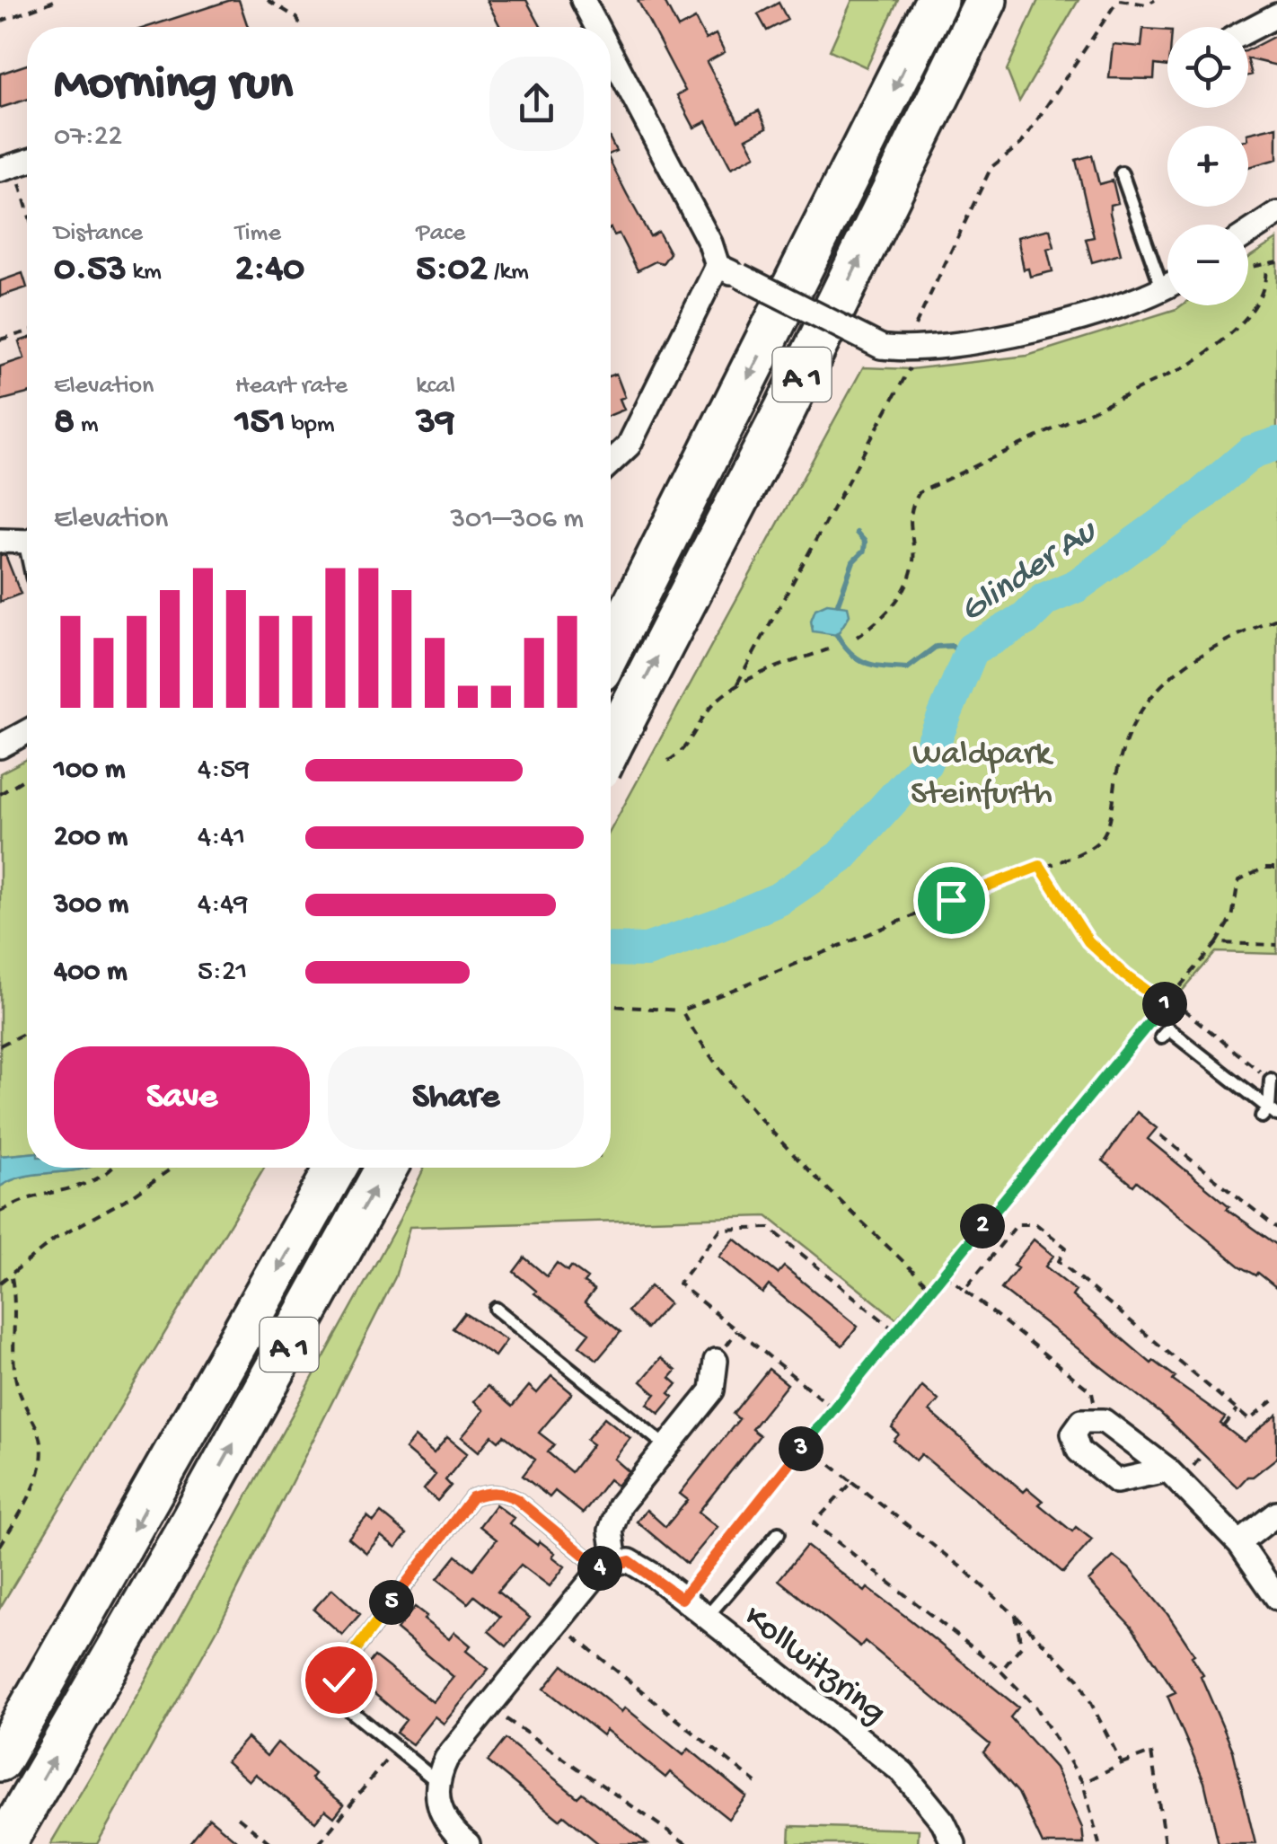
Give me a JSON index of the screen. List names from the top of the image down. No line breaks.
{"streets":{"highway":["A 1"],"street":["Kollwitzring"]},"water":["Glinder Au"],"parks":["Waldpark Steinfurth"],"page":{"map_buttons":["+","−"],"heading":["Morning run","07:22"],"stats":[["Distance","0.53 km"],["Time","2:40"],["Pace","5:02 /km"],["Elevation","8 m"],["Heart rate","151 bpm"],["kcal","39"]],"chart":["Elevation","301–306 m"],"list":[{"name":"100 m","note":"4:59"},{"name":"200 m","note":"4:41"},{"name":"300 m","note":"4:49"},{"name":"400 m","note":"5:21"}],"pins":["1","2","3","4","5"],"buttons":["Save","Share"]}}
